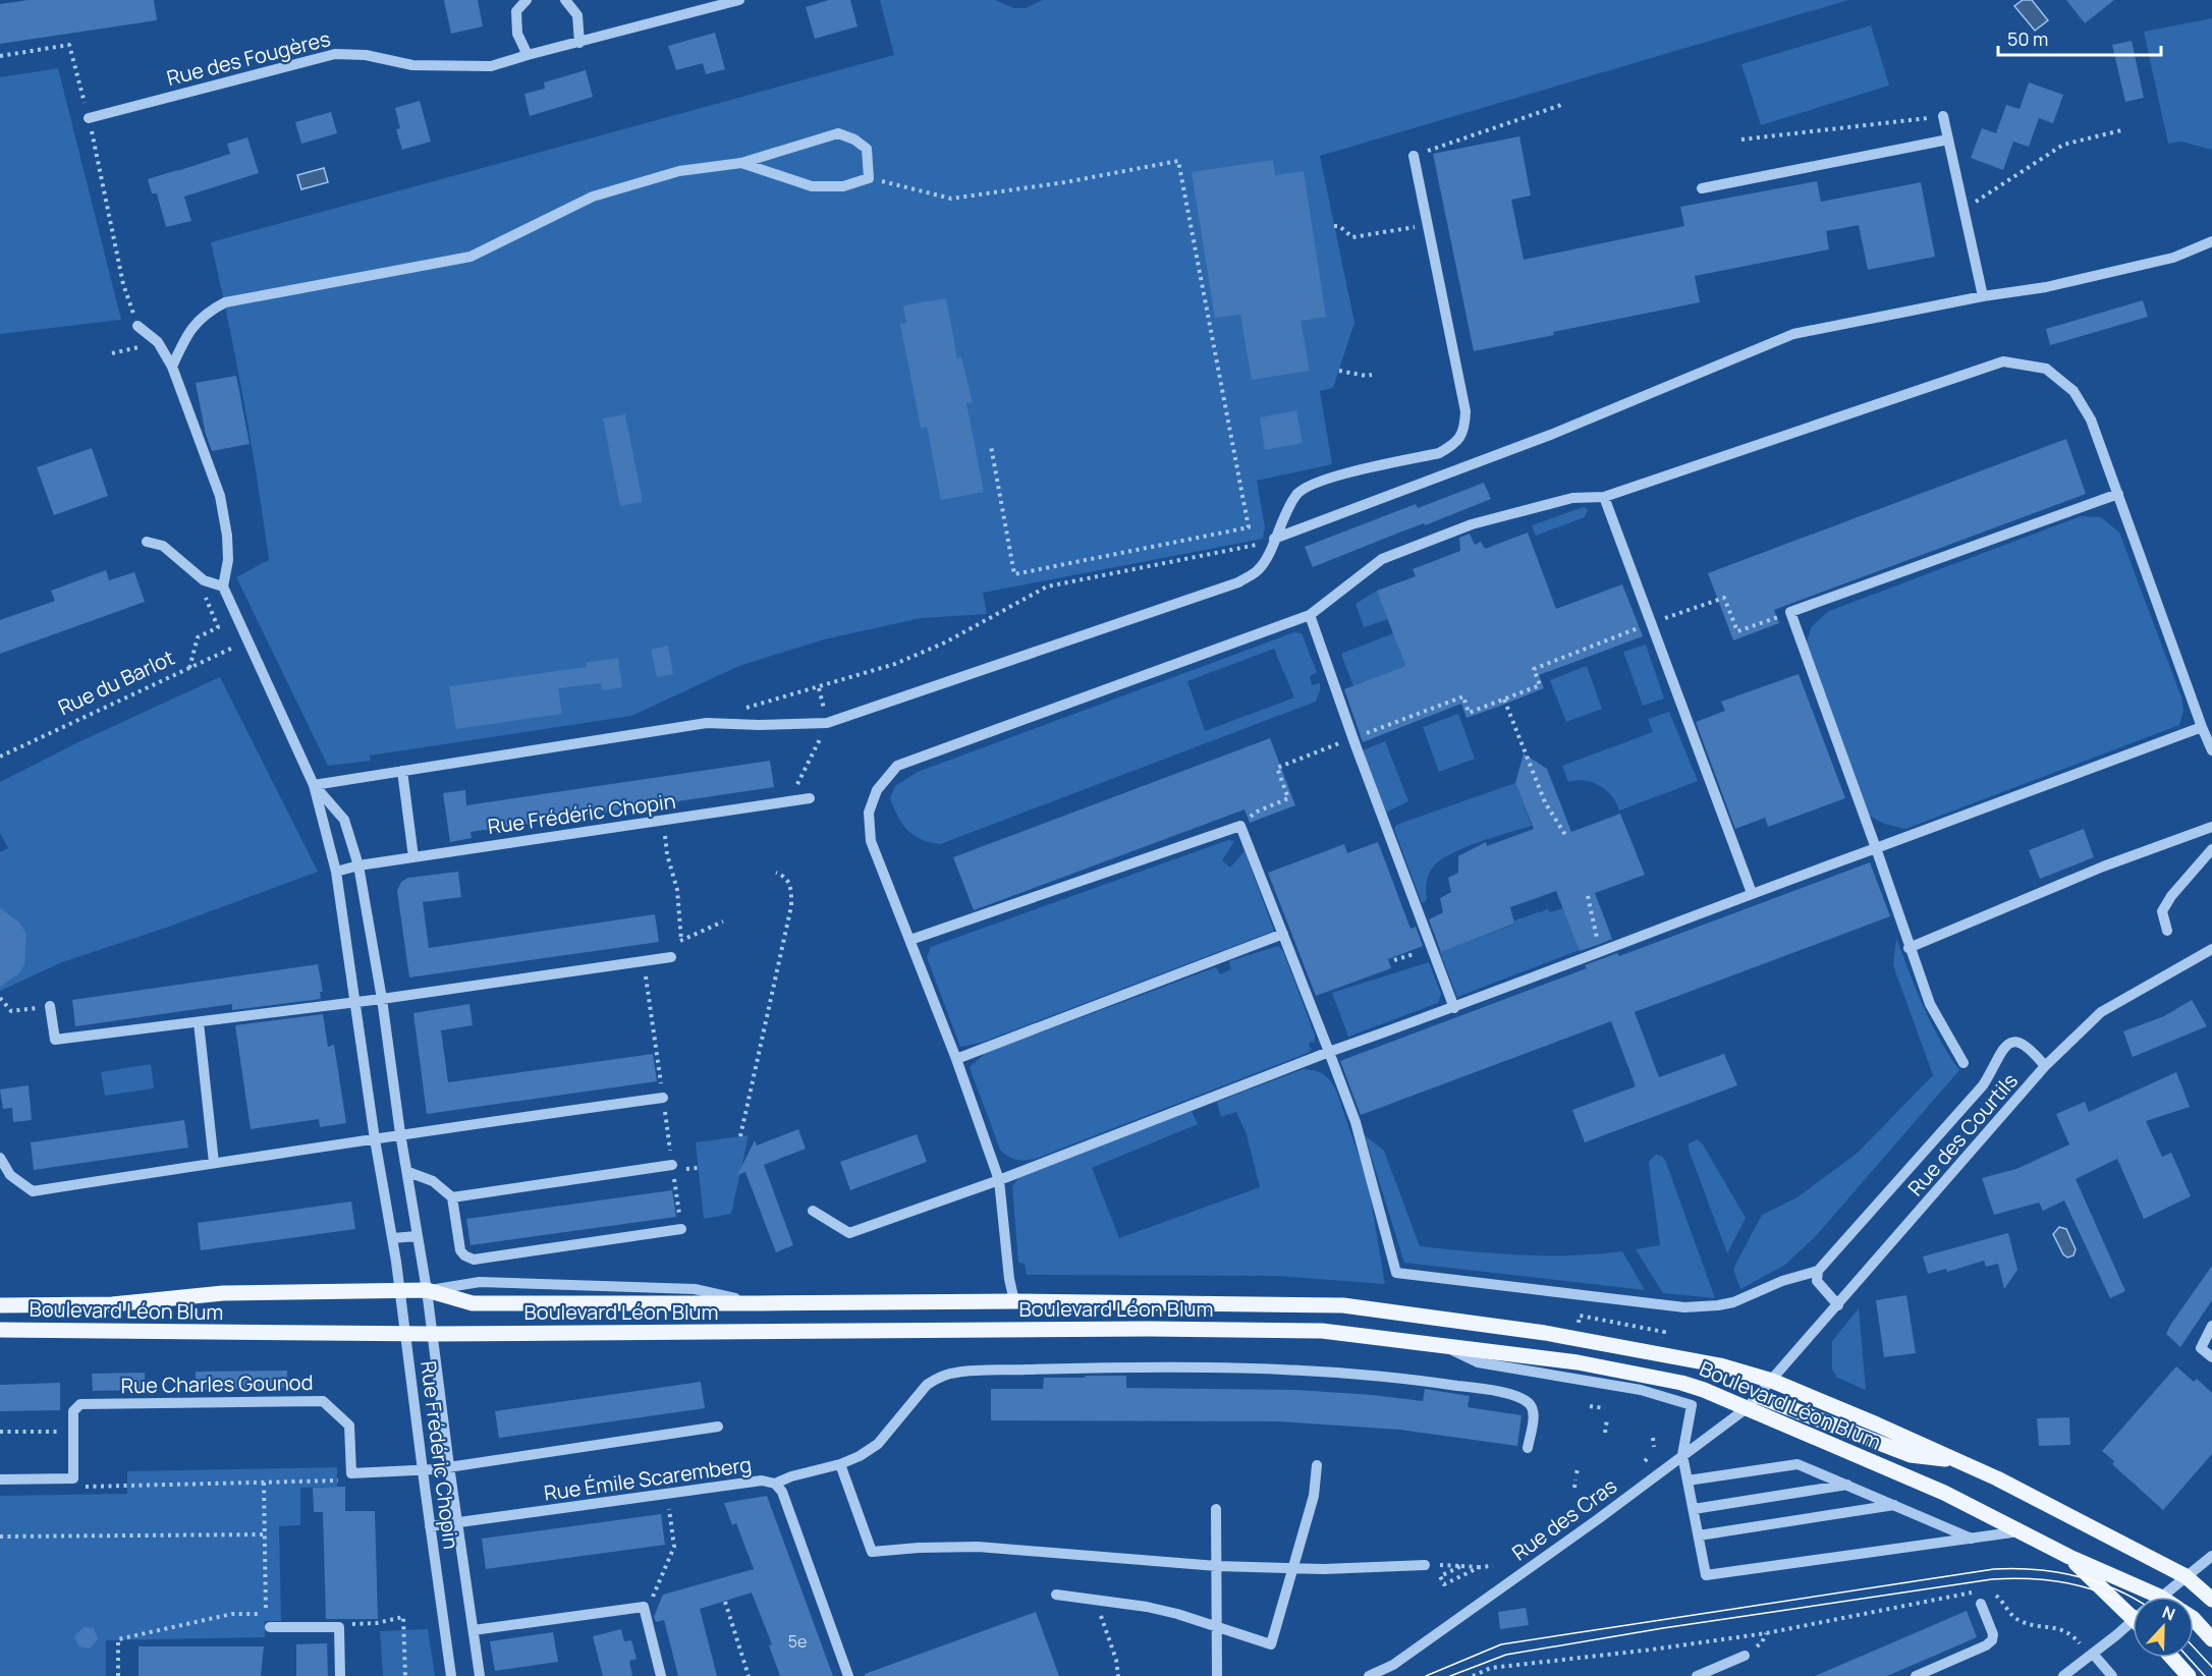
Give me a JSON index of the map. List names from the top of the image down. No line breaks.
{"streets":{"main road":["Boulevard Léon Blum"],"street":["Rue des Fougères","Rue Frédéric Chopin","Rue des Courtils","Rue Charles Gounod","Rue Émile Scaremberg","Rue des Cras"],"path":["Rue du Barlot"]},"crossings":[["Rue du Barlot","Rue Frédéric Chopin"],["Rue Frédéric Chopin","Boulevard Léon Blum"],["Rue Frédéric Chopin","Rue Émile Scaremberg"],["Rue des Courtils","Boulevard Léon Blum"],["Rue des Courtils","Rue des Cras"],["Boulevard Léon Blum","Rue des Cras"]],"house_numbers":["5e"],"scale_bar":"50 m","north":"top"}
